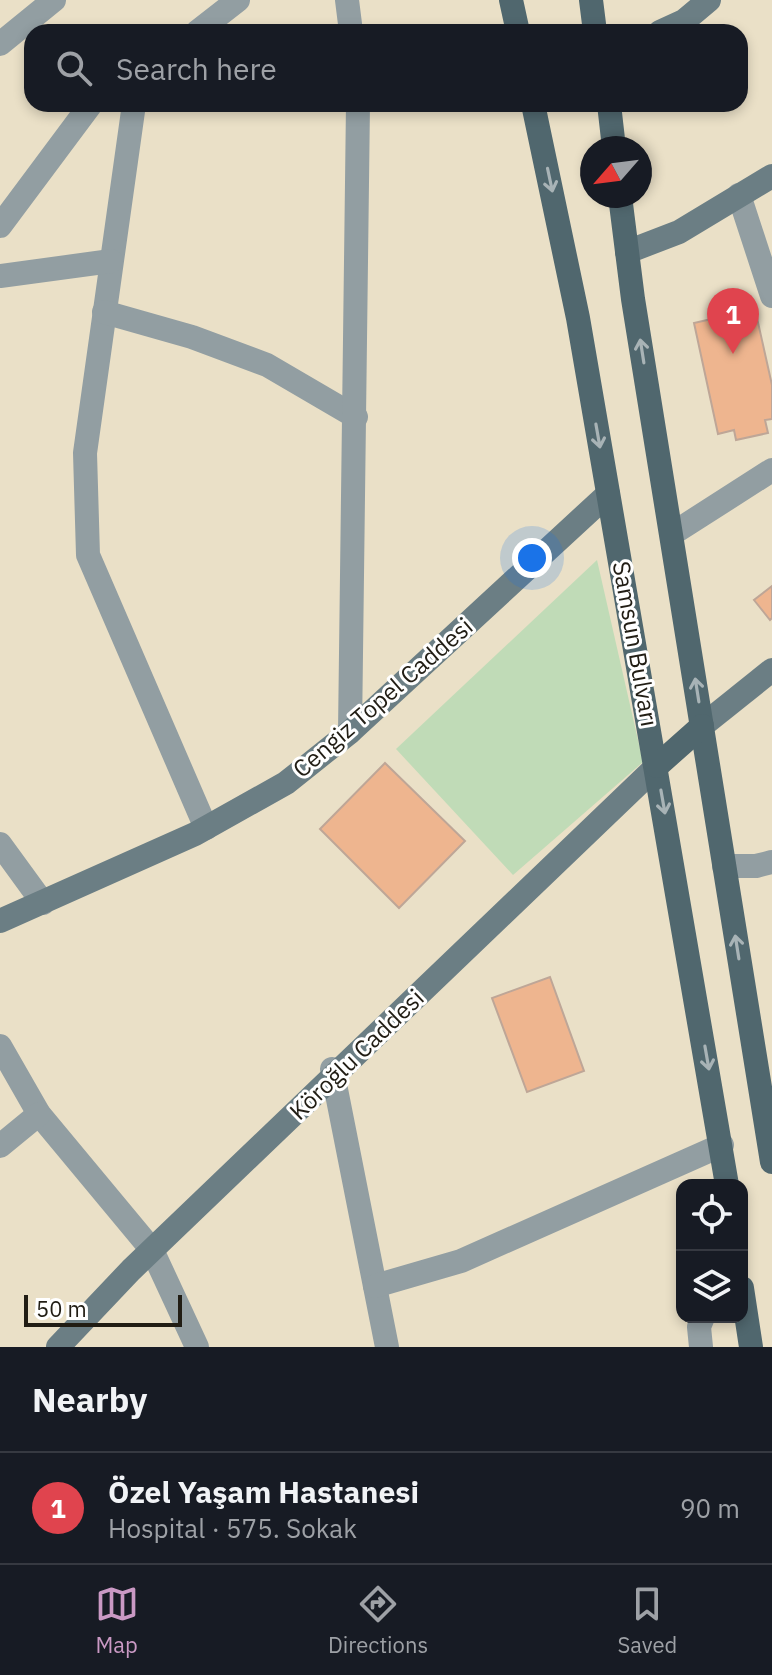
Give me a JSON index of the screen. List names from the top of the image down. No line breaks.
{"streets":{"main road":["Samsun Bulvarı"],"street":["Cengiz Topel Caddesi","Köroğlu Caddesi"]},"crossings":[["Samsun Bulvarı","Cengiz Topel Caddesi"],["Samsun Bulvarı","Köroğlu Caddesi"]],"scale_bar":"50 m","north":"bottom left","page":{"search":"Search here","pins":"1","scale":"50 m","heading":"Nearby","list":[{"mark":"1","name":"Özel Yaşam Hastanesi","note":"Hospital · 575. Sokak","value":"90 m"}],"nav":["Map","Directions","Saved"]}}
